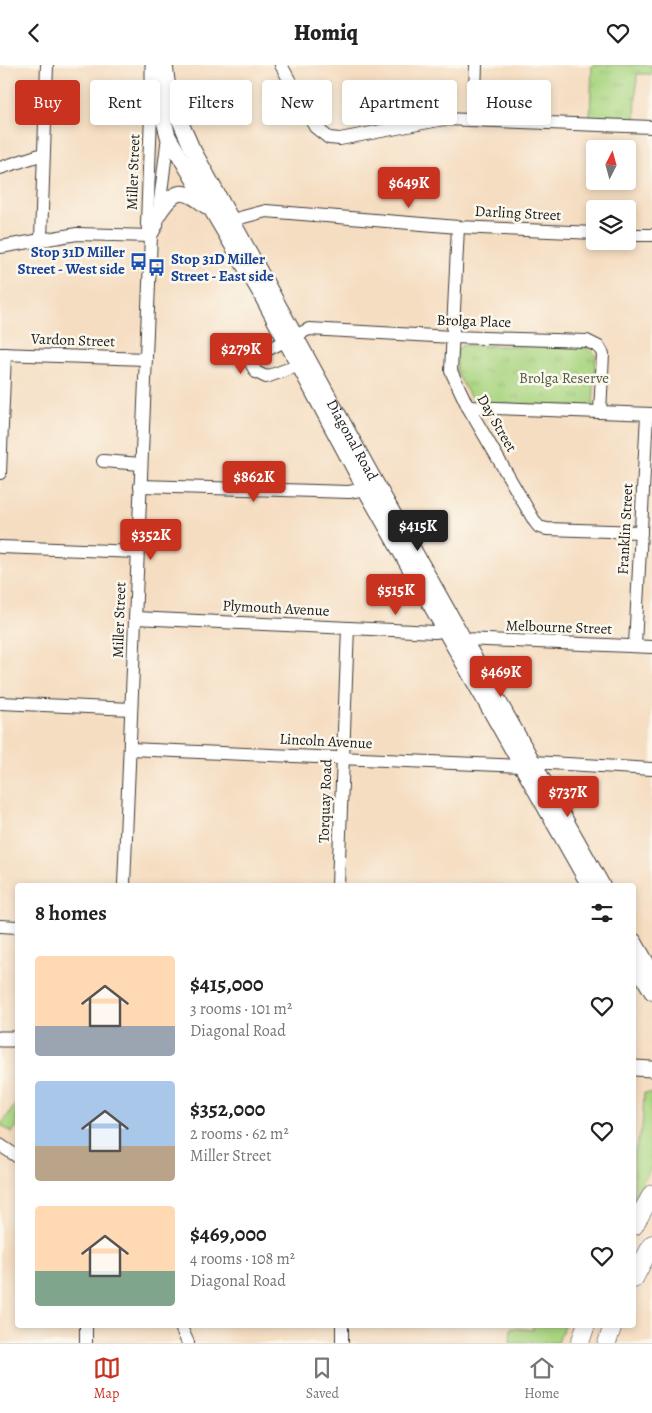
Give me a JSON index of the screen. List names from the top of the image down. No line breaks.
{"streets":{"main road":["Diagonal Road"],"street":["Miller Street","Darling Street","Brolga Place","Vardon Street","Day Street","Franklin Street","Plymouth Avenue","Melbourne Street","Lincoln Avenue","Torquay Road"]},"crossings":[["Miller Street","Vardon Street"],["Miller Street","Diagonal Road"],["Miller Street","Plymouth Avenue"],["Miller Street","Lincoln Avenue"],["Darling Street","Day Street"],["Darling Street","Diagonal Road"],["Brolga Place","Day Street"],["Brolga Place","Diagonal Road"],["Day Street","Franklin Street"],["Diagonal Road","Plymouth Avenue"],["Diagonal Road","Melbourne Street"],["Diagonal Road","Lincoln Avenue"],["Franklin Street","Melbourne Street"],["Plymouth Avenue","Torquay Road"],["Lincoln Avenue","Torquay Road"]],"parks":["Brolga Reserve"],"places":{"bus stop":["Stop 31D Miller Street - West side","Stop 31D Miller Street - East side"]},"north":"top","page":{"header":"Homiq","chip":["Buy","Rent","Filters","New","Apartment","House"],"price":["$649K","$279K","$862K","$415K","$352K","$515K","$469K","$737K"],"heading":"8 homes","list":[{"name":"$415,000","note":"3 rooms · 101 m² · Diagonal Road"},{"name":"$352,000","note":"2 rooms · 62 m² · Miller Street"},{"name":"$469,000","note":"4 rooms · 108 m² · Diagonal Road"}],"tabs":["Map","Saved","Home"]}}
